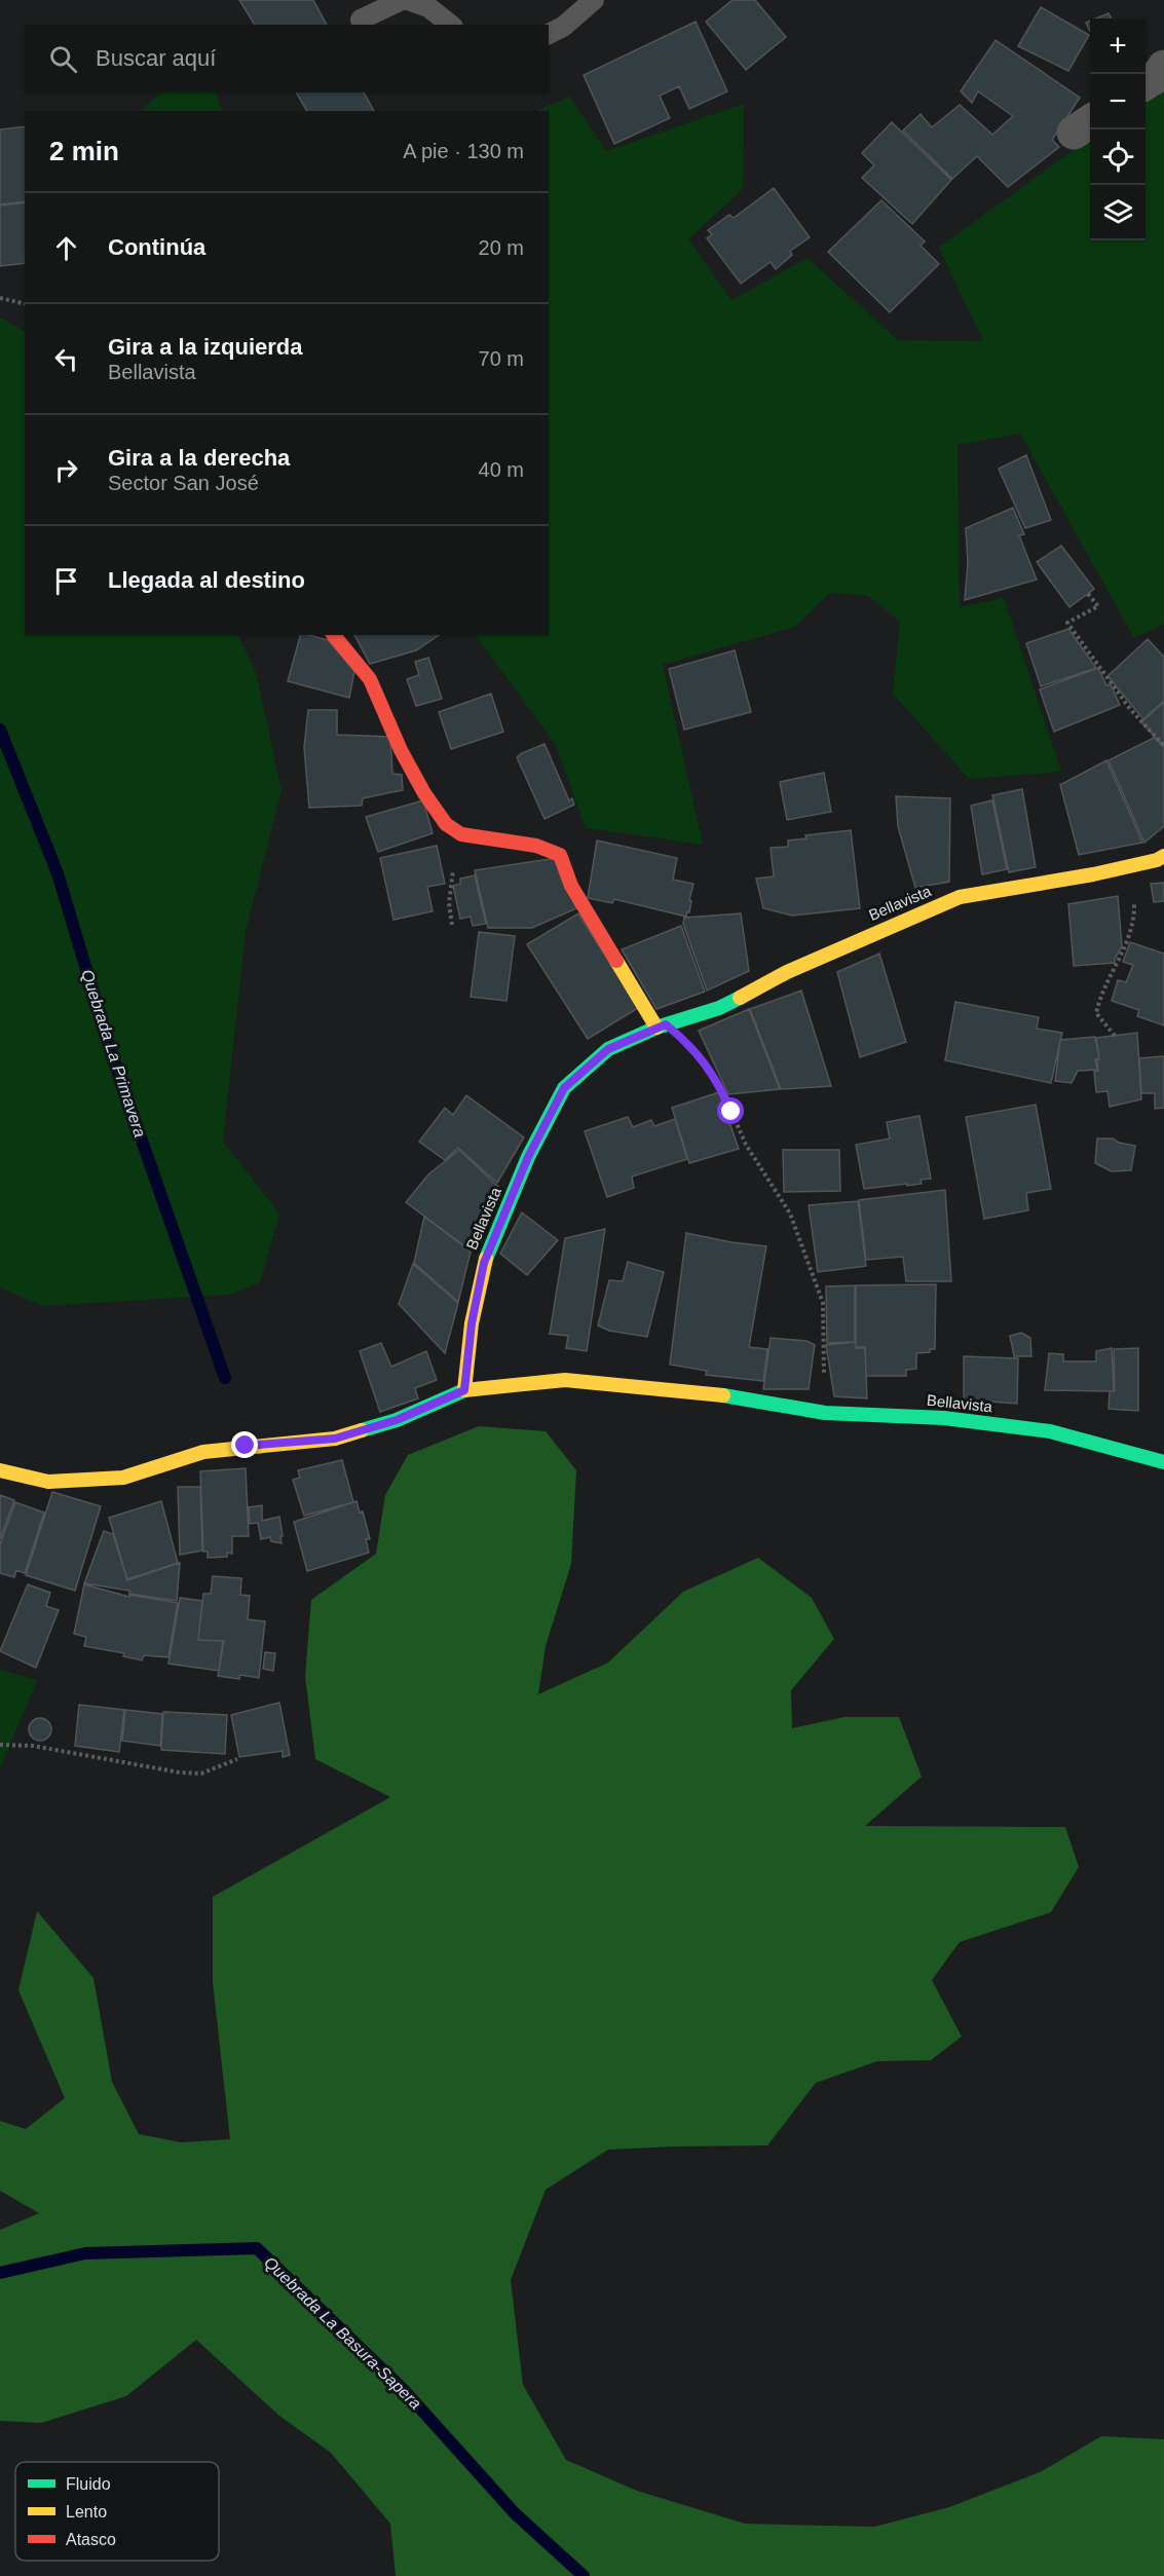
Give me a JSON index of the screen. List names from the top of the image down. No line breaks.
{"streets":{"street":["Bellavista"]},"water":["Quebrada La Primavera","Quebrada La Basura-Sapera"],"legend":["Fluido","Lento","Atasco"],"page":{"map_buttons":["+","−"],"search":"Buscar aquí","heading":["2 min","A pie · 130 m"],"list":[["Continúa","20 m"],["Gira a la izquierda","Bellavista","70 m"],["Gira a la derecha","Sector San José","40 m"],"Llegada al destino"]}}
